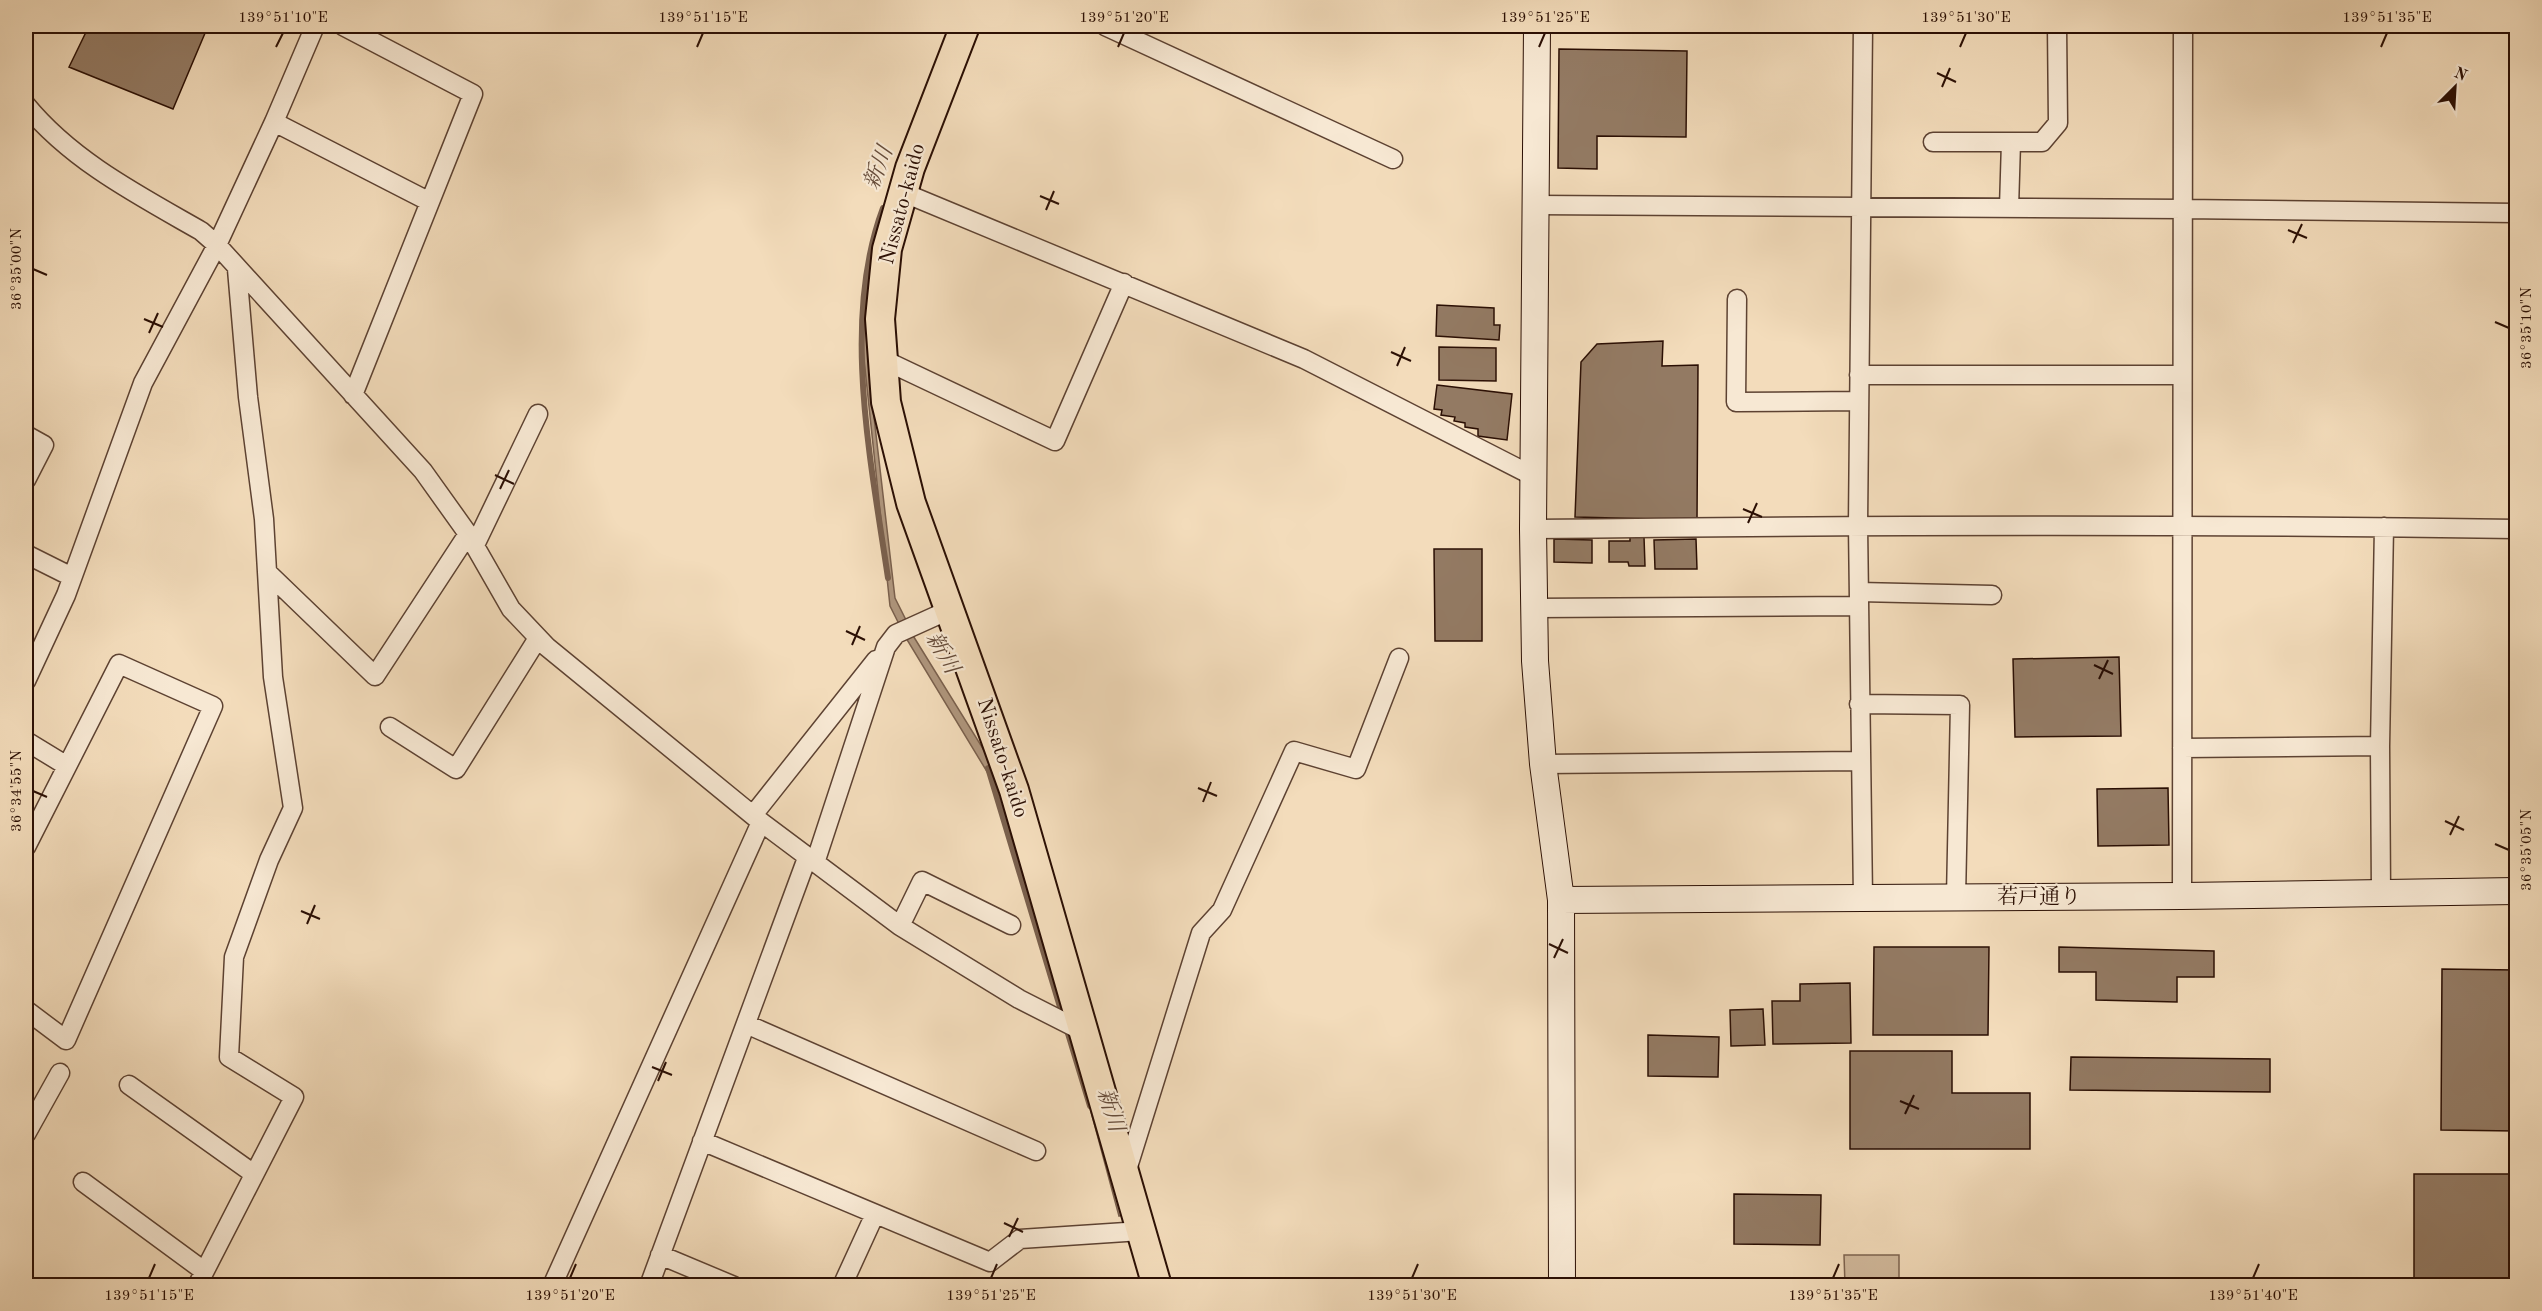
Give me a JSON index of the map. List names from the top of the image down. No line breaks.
{"streets":{"main road":["Nissato-kaido"],"street":["若戸通り"]},"water":["新川"],"north":"top right","coordinates":["139°51'10\"E","139°51'15\"E","139°51'20\"E","139°51'25\"E","139°51'30\"E","139°51'35\"E","36°35'00\"N","36°35'10\"N","36°34'55\"N","36°35'05\"N","139°51'40\"E"]}
